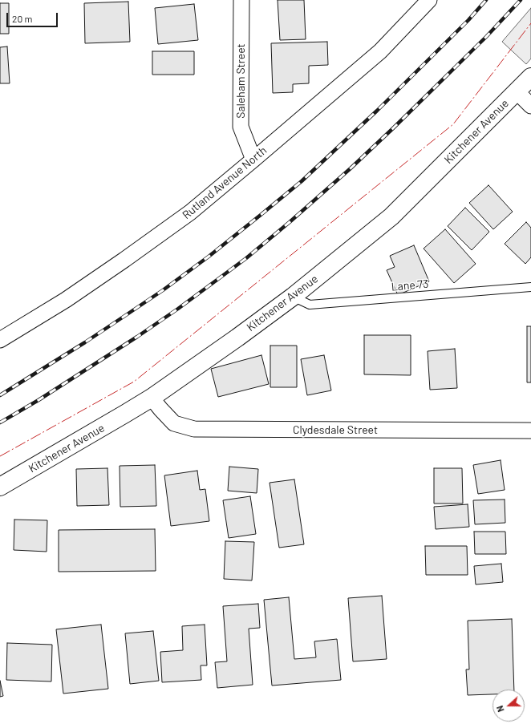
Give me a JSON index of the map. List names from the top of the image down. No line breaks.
{"streets":{"street":["Saleham Street","Kitchener Avenue","Rutland Avenue North","Clydesdale Street"],"lane":["Lane 73"]},"crossings":[["Saleham Street","Rutland Avenue North"],["Kitchener Avenue","Lane 73"],["Kitchener Avenue","Clydesdale Street"]],"scale_bar":"20 m","north":"left"}
